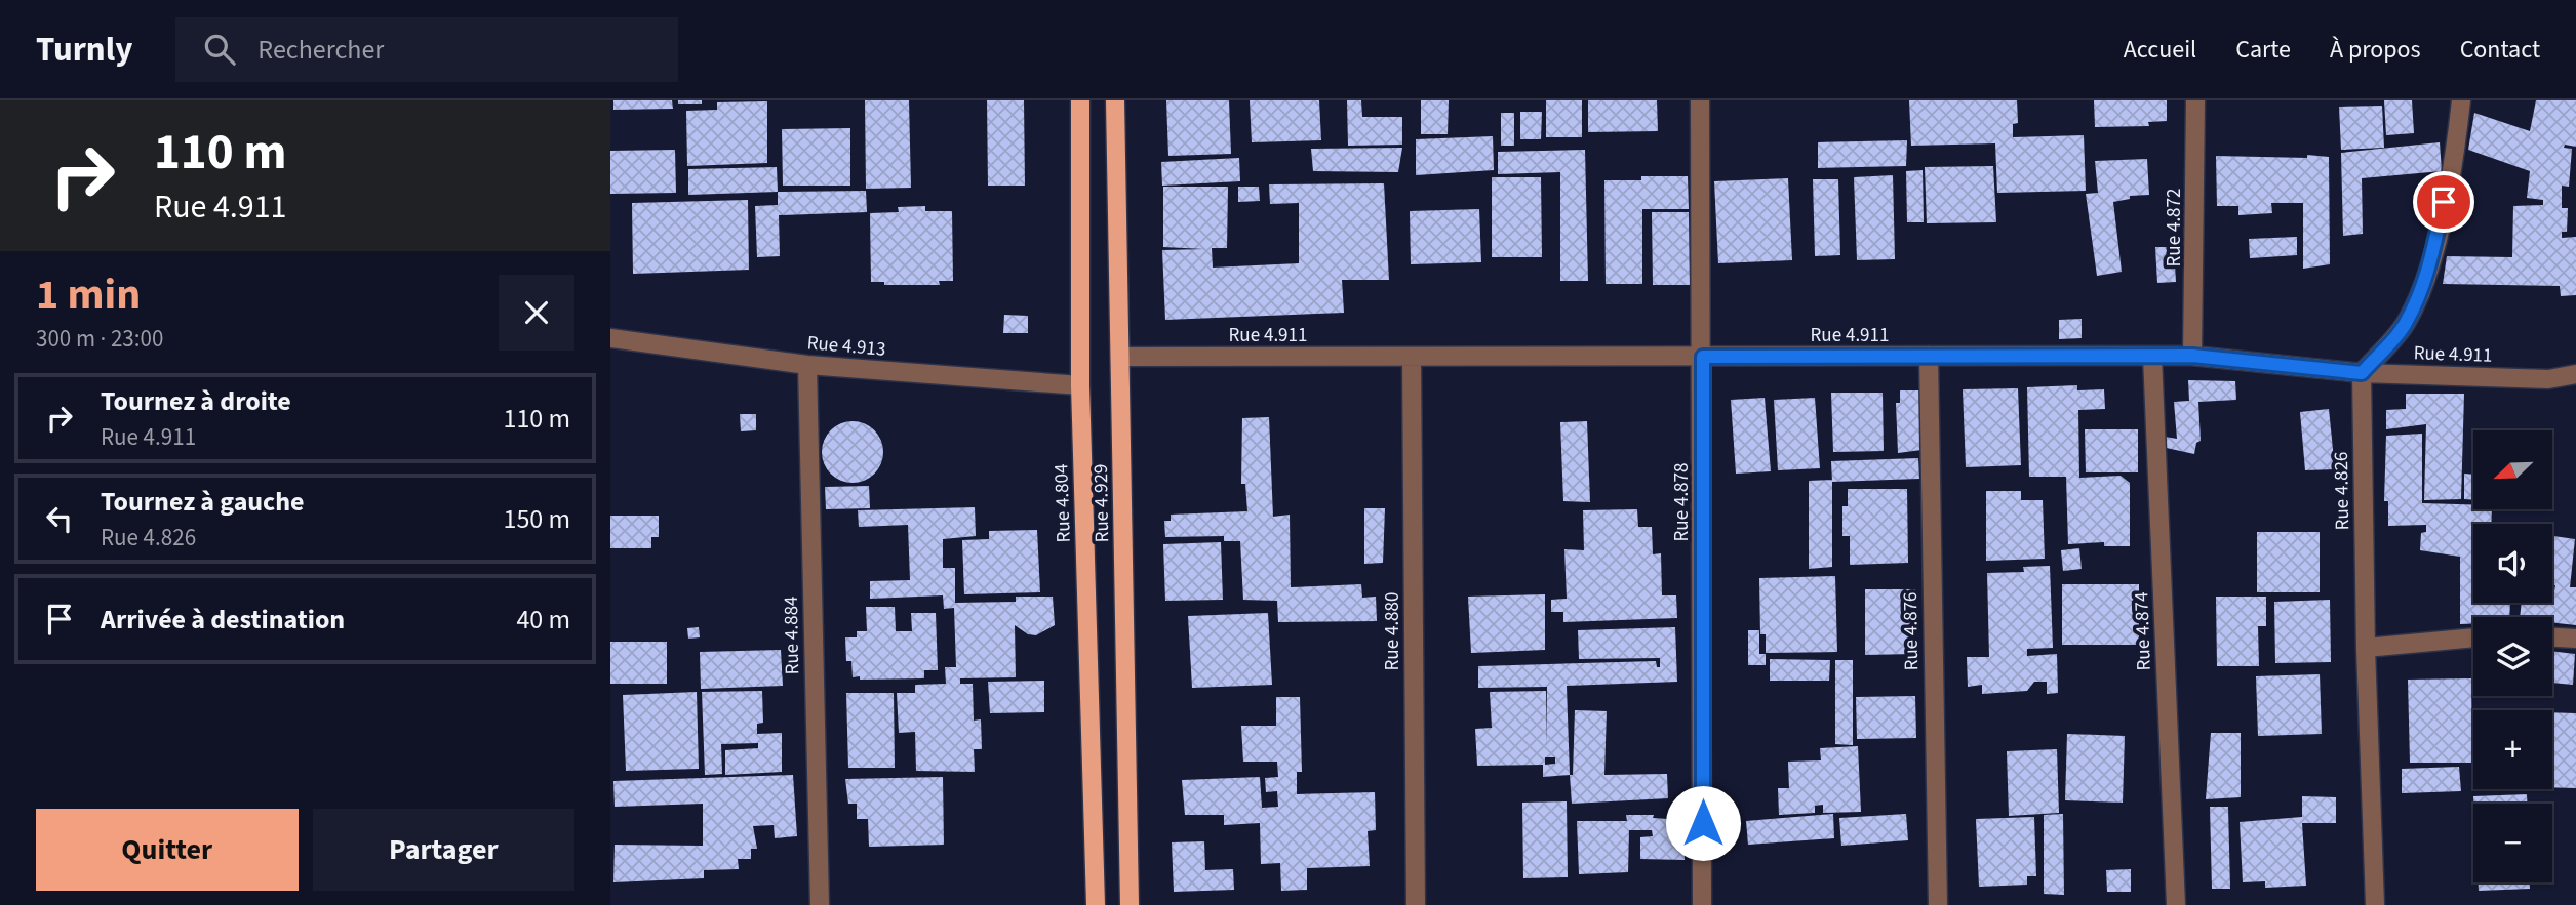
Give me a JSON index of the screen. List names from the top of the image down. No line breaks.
{"streets":{"main road":["Rue 4.804","Rue 4.929"],"street":["Rue 4.872","Rue 4.911","Rue 4.913","Rue 4.826","Rue 4.878","Rue 4.880","Rue 4.876","Rue 4.874","Rue 4.884"]},"crossings":[["Rue 4.872","Rue 4.911"],["Rue 4.911","Rue 4.826"],["Rue 4.911","Rue 4.878"],["Rue 4.911","Rue 4.929"],["Rue 4.911","Rue 4.880"],["Rue 4.911","Rue 4.876"],["Rue 4.911","Rue 4.874"],["Rue 4.913","Rue 4.804"],["Rue 4.913","Rue 4.884"]],"north":"bottom left","page":{"header":"Turnly","search":"Rechercher","nav":["Accueil","Carte","À propos","Contact"],"turn":["110 m","Rue 4.911"],"heading":["1 min","300 m · 23:00"],"list":[{"name":"Tournez à droite","note":"Rue 4.911","value":"110 m"},{"name":"Tournez à gauche","note":"Rue 4.826","value":"150 m"},{"name":"Arrivée à destination","value":"40 m"}],"map_buttons":["+","−"],"buttons":["Quitter","Partager"]}}
